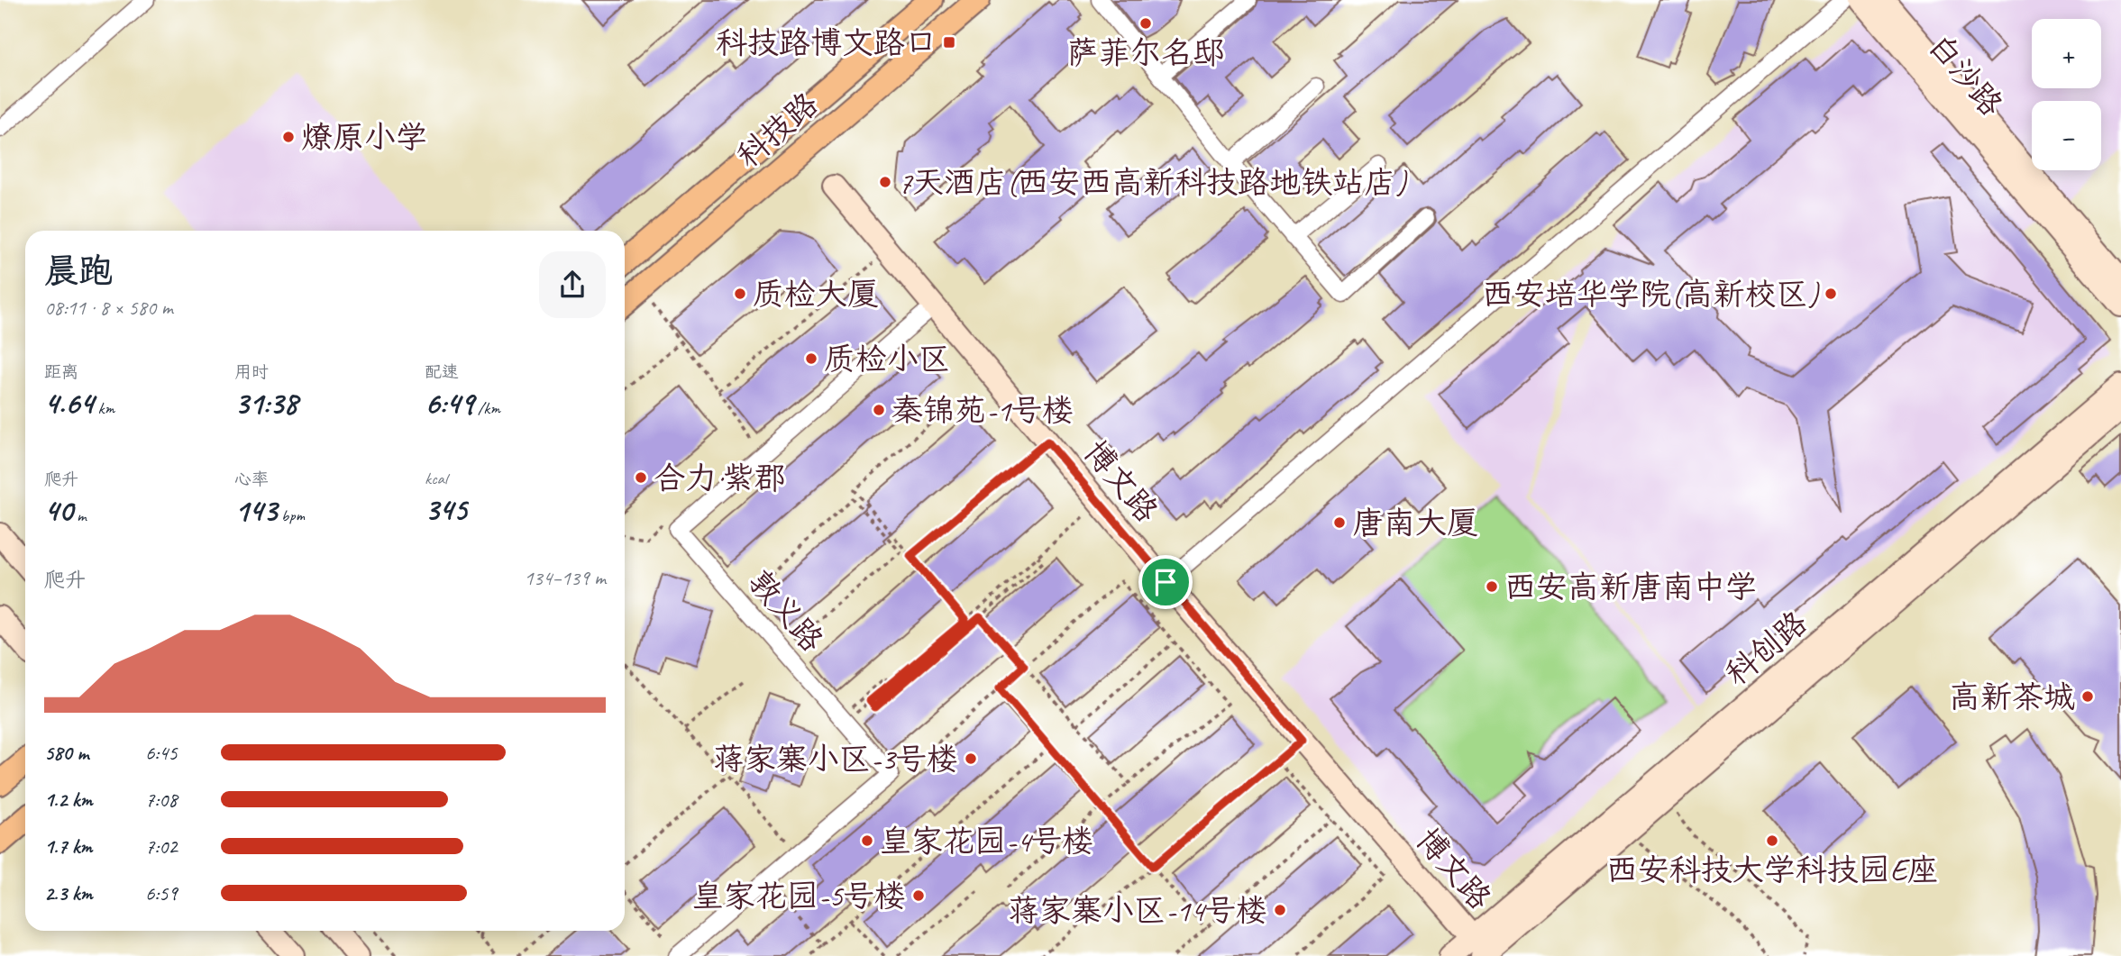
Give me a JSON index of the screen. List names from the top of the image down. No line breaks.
{"streets":{"main road":["科技路"],"street":["白沙路","博文路","敦义路","科创路"]},"crossings":[["博文路","敦义路"],["博文路","科创路"]],"places":{"other":["萨菲尔名邸","燎原小学","7天酒店(西安西高新科技路地铁站店)","质检大厦","西安培华学院(高新校区)","质检小区","秦锦苑-1号楼","合力·紫郡","唐南大厦","西安高新唐南中学","高新茶城","蒋家寨小区-3号楼","皇家花园-4号楼","西安科技大学科技园E座","皇家花园-5号楼","蒋家寨小区-14号楼"],"transit":["科技路博文路口"]},"page":{"map_buttons":["+","−"],"heading":["晨跑","08:11 · 8 × 580 m"],"stats":[["距离","4.64 km"],["用时","31:38"],["配速","6:49 /km"],["爬升","40 m"],["心率","143 bpm"],["kcal","345"]],"chart":["爬升","134–139 m"],"list":[{"name":"580 m","note":"6:45"},{"name":"1.2 km","note":"7:08"},{"name":"1.7 km","note":"7:02"},{"name":"2.3 km","note":"6:59"}]}}
